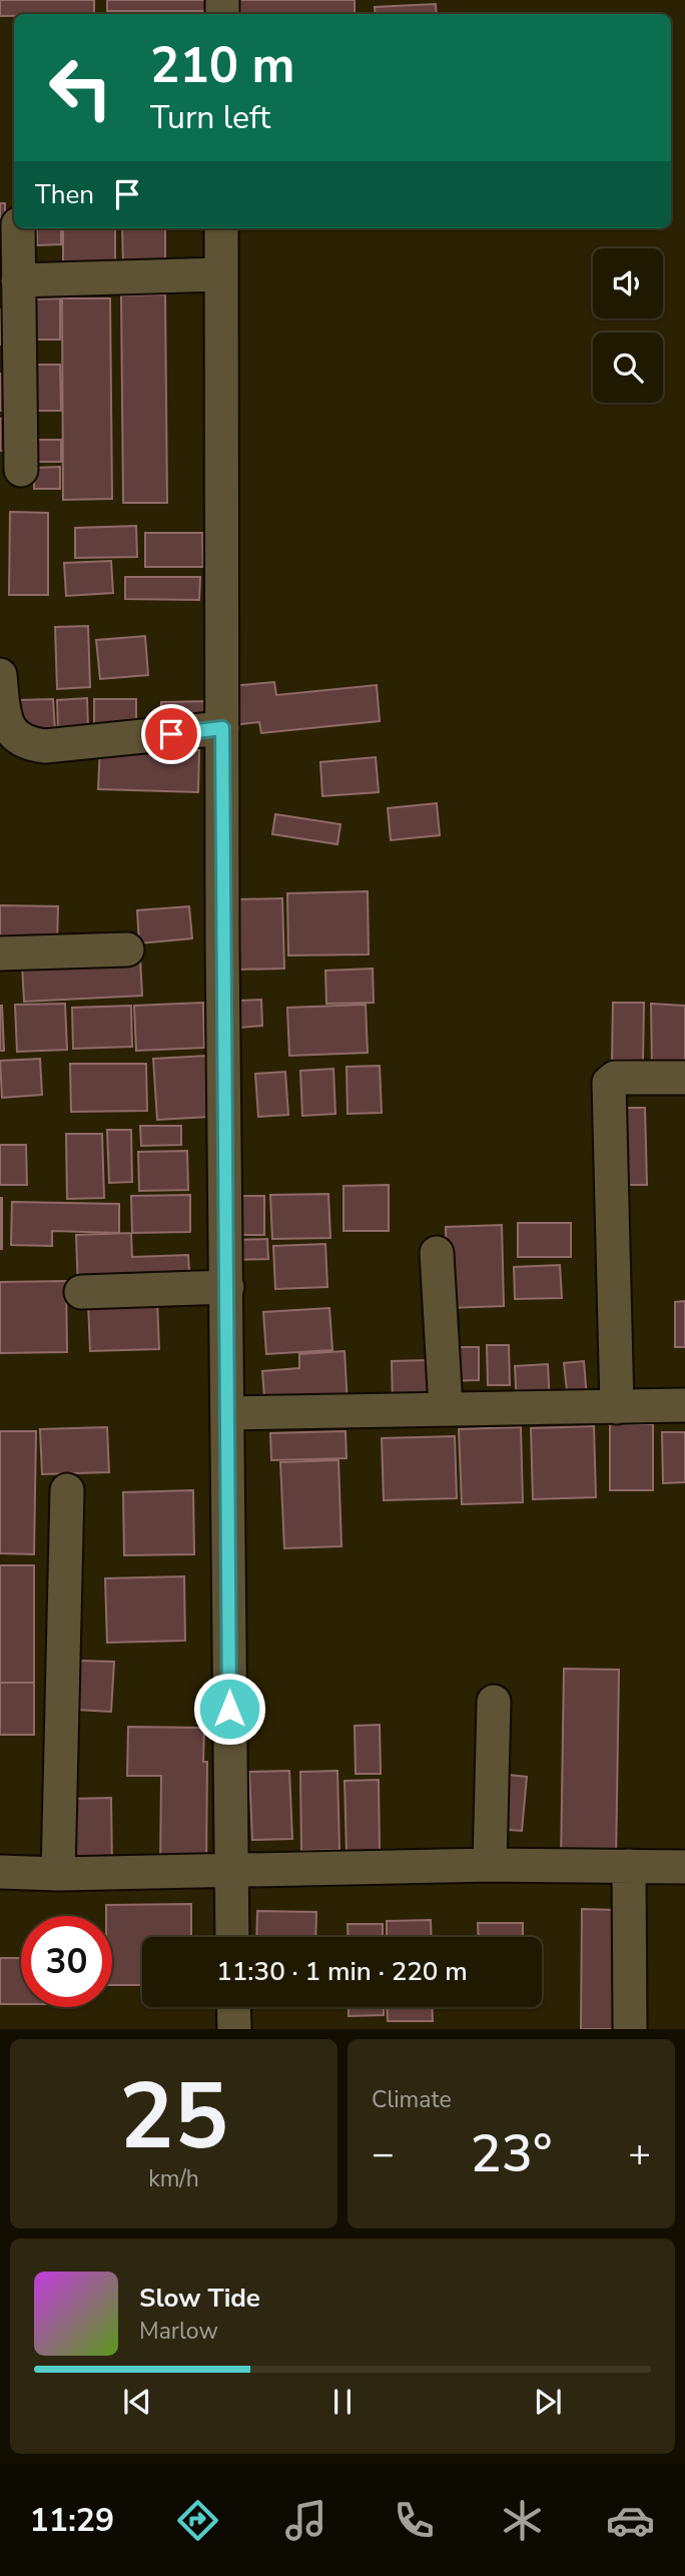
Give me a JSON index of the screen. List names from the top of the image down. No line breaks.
{"page":{"turn":["210 m","Turn left"],"then":"Then","limit":"30","trip":"11:30 · 1 min · 220 m","tile":[["25","km/h"],"Climate"],"heat":["−","23°","+"],"song":["Slow Tide","Marlow"],"tabs":"11:29"}}
